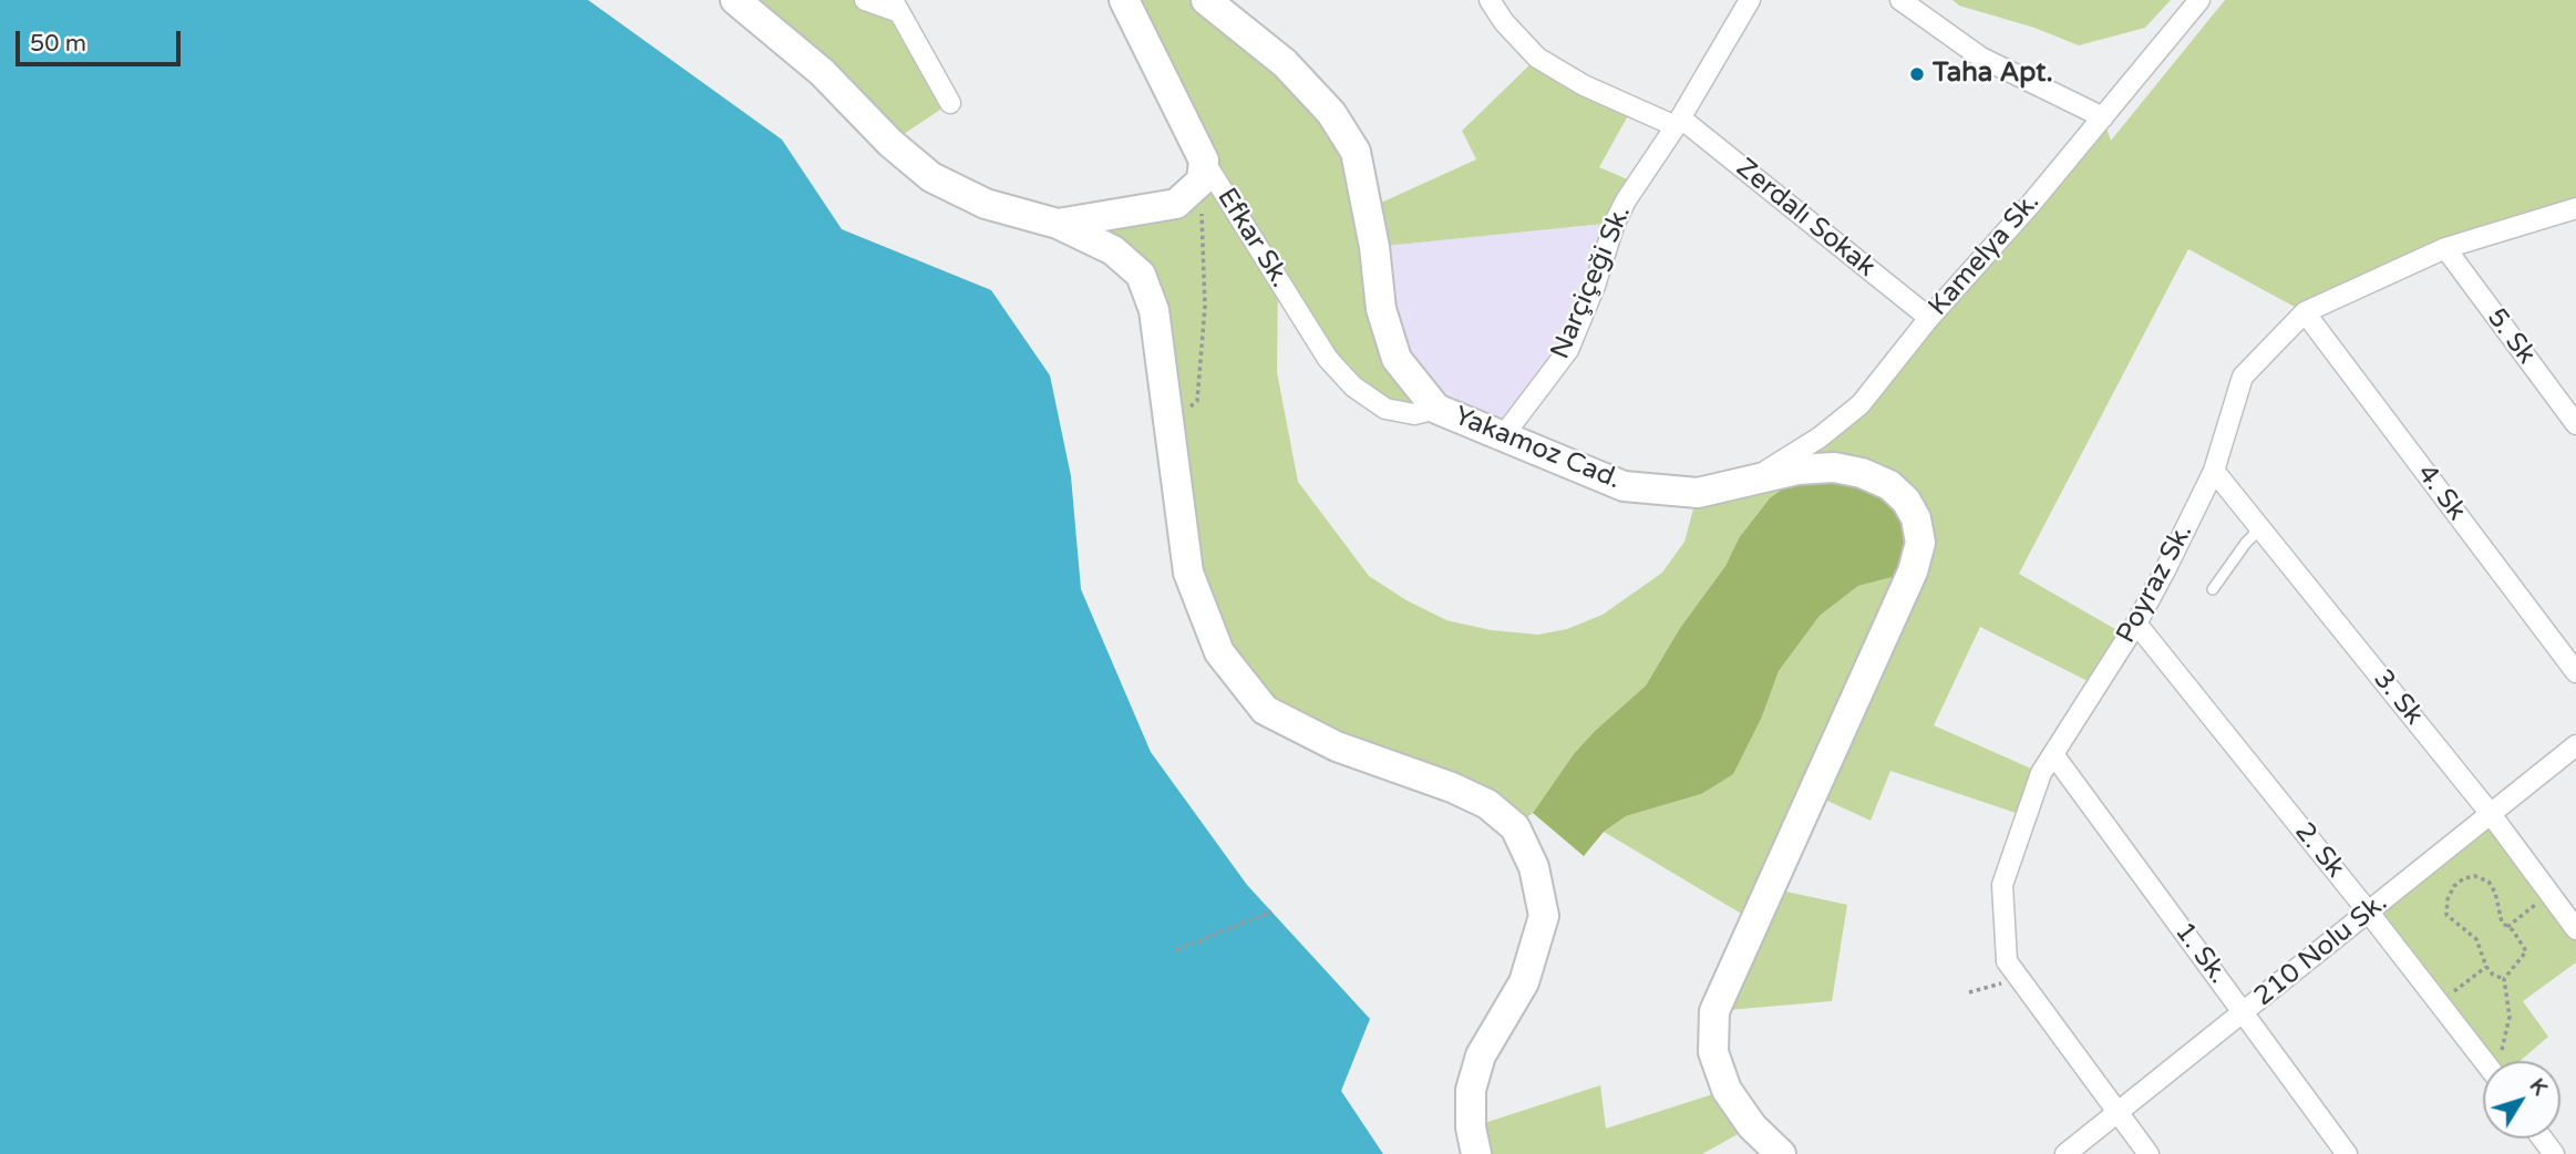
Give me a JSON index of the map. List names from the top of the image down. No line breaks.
{"streets":{"street":["Zerdalı Sokak","Efkar Sk.","Kamelya Sk.","Narçiçeği Sk.","5. Sk","Yakamoz Cad.","4. Sk","Poyraz Sk.","3. Sk","2. Sk","210 Nolu Sk.","1. Sk."]},"crossings":[["Zerdalı Sokak","Kamelya Sk."],["Zerdalı Sokak","Narçiçeği Sk."],["Efkar Sk.","Yakamoz Cad."],["Kamelya Sk.","Yakamoz Cad."],["Narçiçeği Sk.","Yakamoz Cad."],["5. Sk","Poyraz Sk."],["4. Sk","Poyraz Sk."],["Poyraz Sk.","3. Sk"],["Poyraz Sk.","2. Sk"],["Poyraz Sk.","210 Nolu Sk."],["Poyraz Sk.","1. Sk."],["3. Sk","210 Nolu Sk."],["2. Sk","210 Nolu Sk."],["210 Nolu Sk.","1. Sk."]],"places":["Taha Apt."],"scale_bar":"50 m","north":"top right"}
